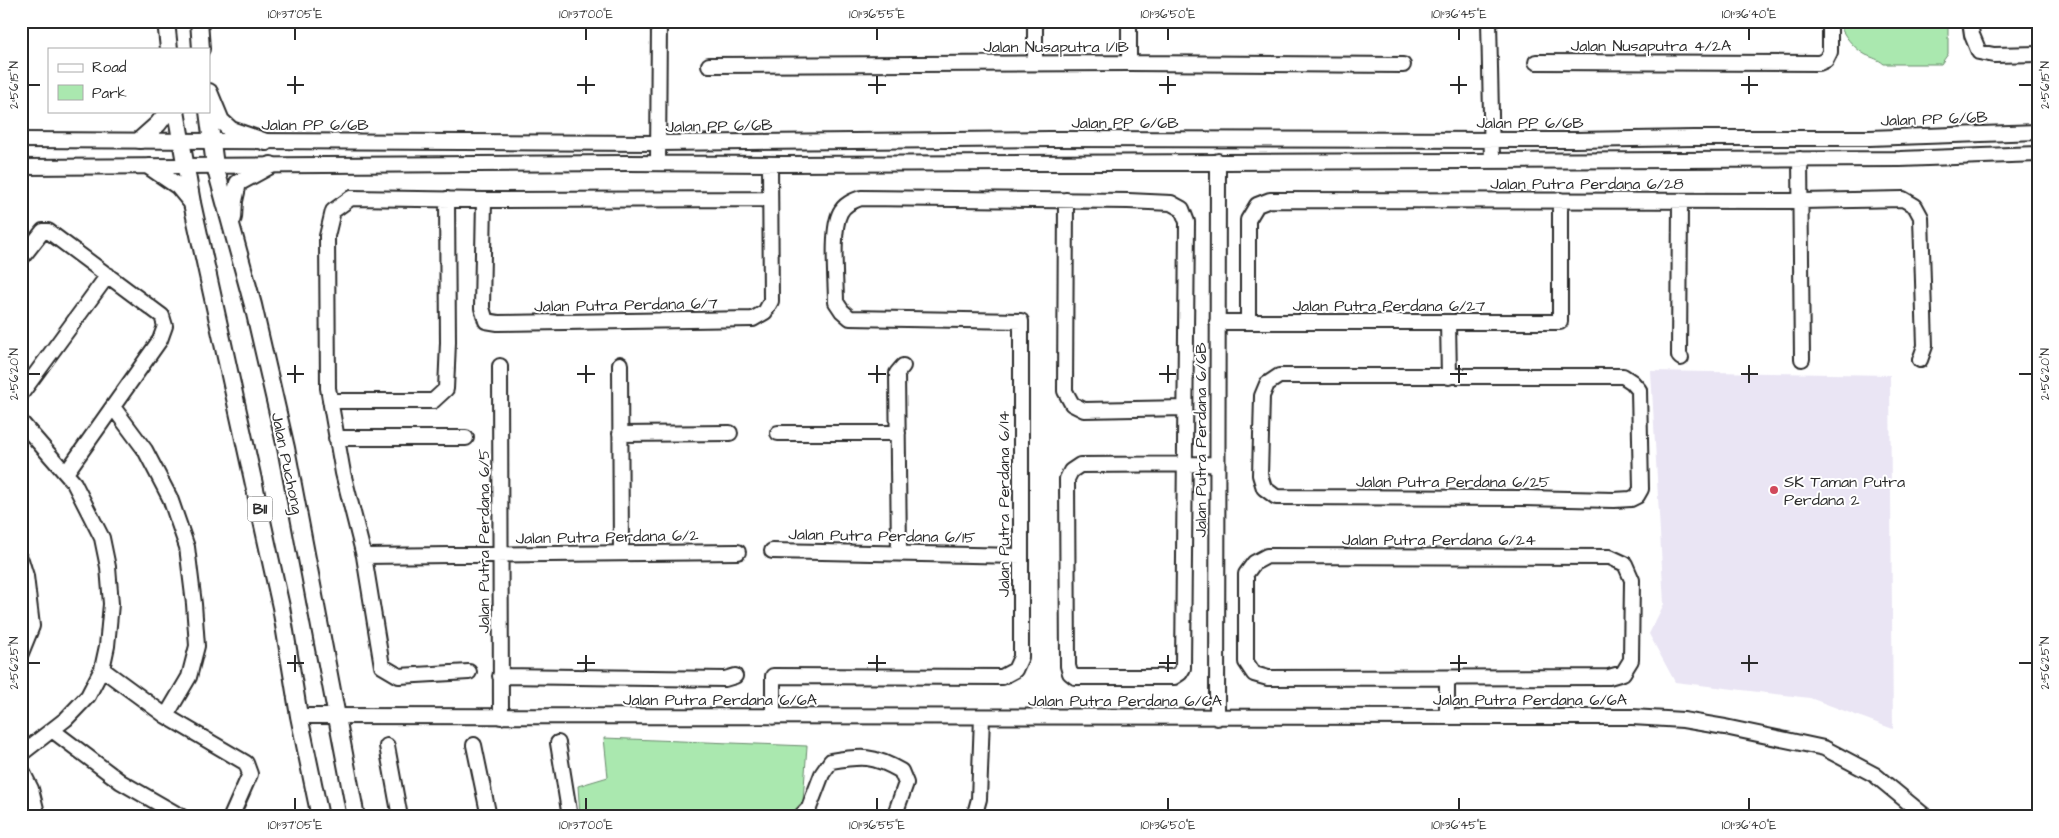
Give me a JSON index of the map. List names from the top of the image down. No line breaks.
{"streets":{"main road":["Jalan Puchong","B11"],"street":["Jalan Nusaputra 4/2A","Jalan Nusaputra 1/1B","Jalan PP 6/6B","Jalan Putra Perdana 6/28","Jalan Putra Perdana 6/7","Jalan Putra Perdana 6/27","Jalan Putra Perdana 6/6B","Jalan Putra Perdana 6/25","Jalan Putra Perdana 6/14","Jalan Putra Perdana 6/15","Jalan Putra Perdana 6/2","Jalan Putra Perdana 6/24","Jalan Putra Perdana 6/5","Jalan Putra Perdana 6/6A"]},"crossings":[["Jalan PP 6/6B","Jalan Puchong"],["Jalan PP 6/6B","B11"],["Jalan Putra Perdana 6/28","Jalan Putra Perdana 6/27"],["Jalan Putra Perdana 6/27","Jalan Putra Perdana 6/6B"],["Jalan Putra Perdana 6/6B","Jalan Putra Perdana 6/6A"],["Jalan Puchong","Jalan Putra Perdana 6/6A"],["Jalan Putra Perdana 6/14","Jalan Putra Perdana 6/15"],["Jalan Putra Perdana 6/14","Jalan Putra Perdana 6/6A"],["B11","Jalan Putra Perdana 6/6A"],["Jalan Putra Perdana 6/2","Jalan Putra Perdana 6/5"],["Jalan Putra Perdana 6/5","Jalan Putra Perdana 6/6A"]],"places":["SK Taman Putra Perdana 2"],"legend":["Road","Park"],"coordinates":["101°37'05\"E","101°37'00\"E","101°36'55\"E","101°36'50\"E","101°36'45\"E","101°36'40\"E","2°56'15\"N","2°56'20\"N","2°56'25\"N"]}
